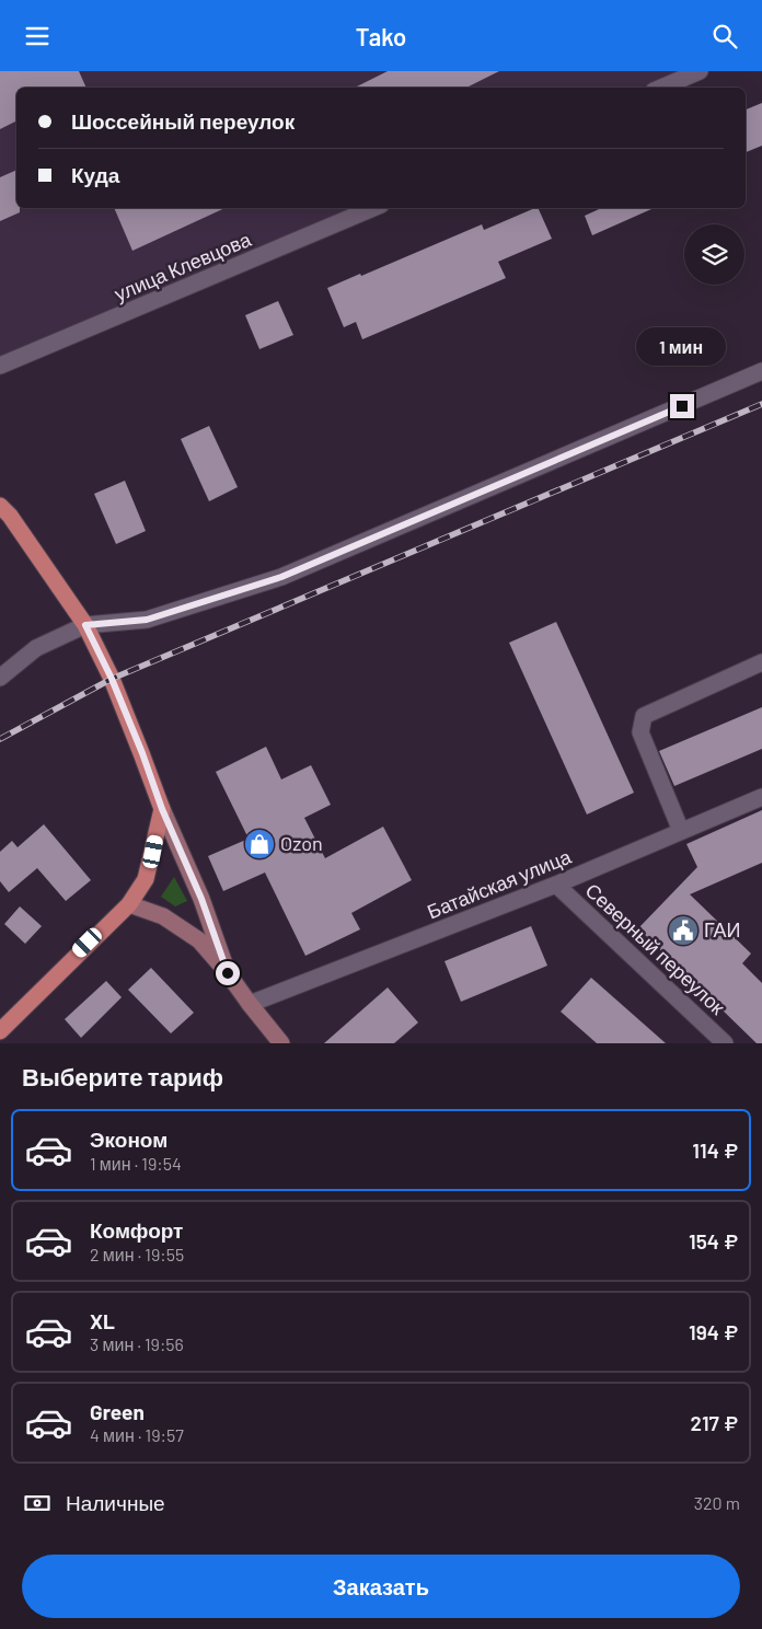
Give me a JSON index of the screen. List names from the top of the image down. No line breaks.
{"streets":{"street":["улица Клевцова","Батайская улица","Северный переулок"]},"crossings":[["Батайская улица","Северный переулок"]],"places":{"shop":["Ozon"],"public building":["ГАИ"]},"page":{"header":"Tako","banner":["Шоссейный переулок","Куда"],"bubble":"1 мин","heading":"Выберите тариф","list":[{"name":"Эконом","note":"1 мин · 19:54","value":"114 ₽"},{"name":"Комфорт","note":"2 мин · 19:55","value":"154 ₽"},{"name":"XL","note":"3 мин · 19:56","value":"194 ₽"},{"name":"Green","note":"4 мин · 19:57","value":"217 ₽"}],"pay":["Наличные","320 m"],"buttons":"Заказать"}}
